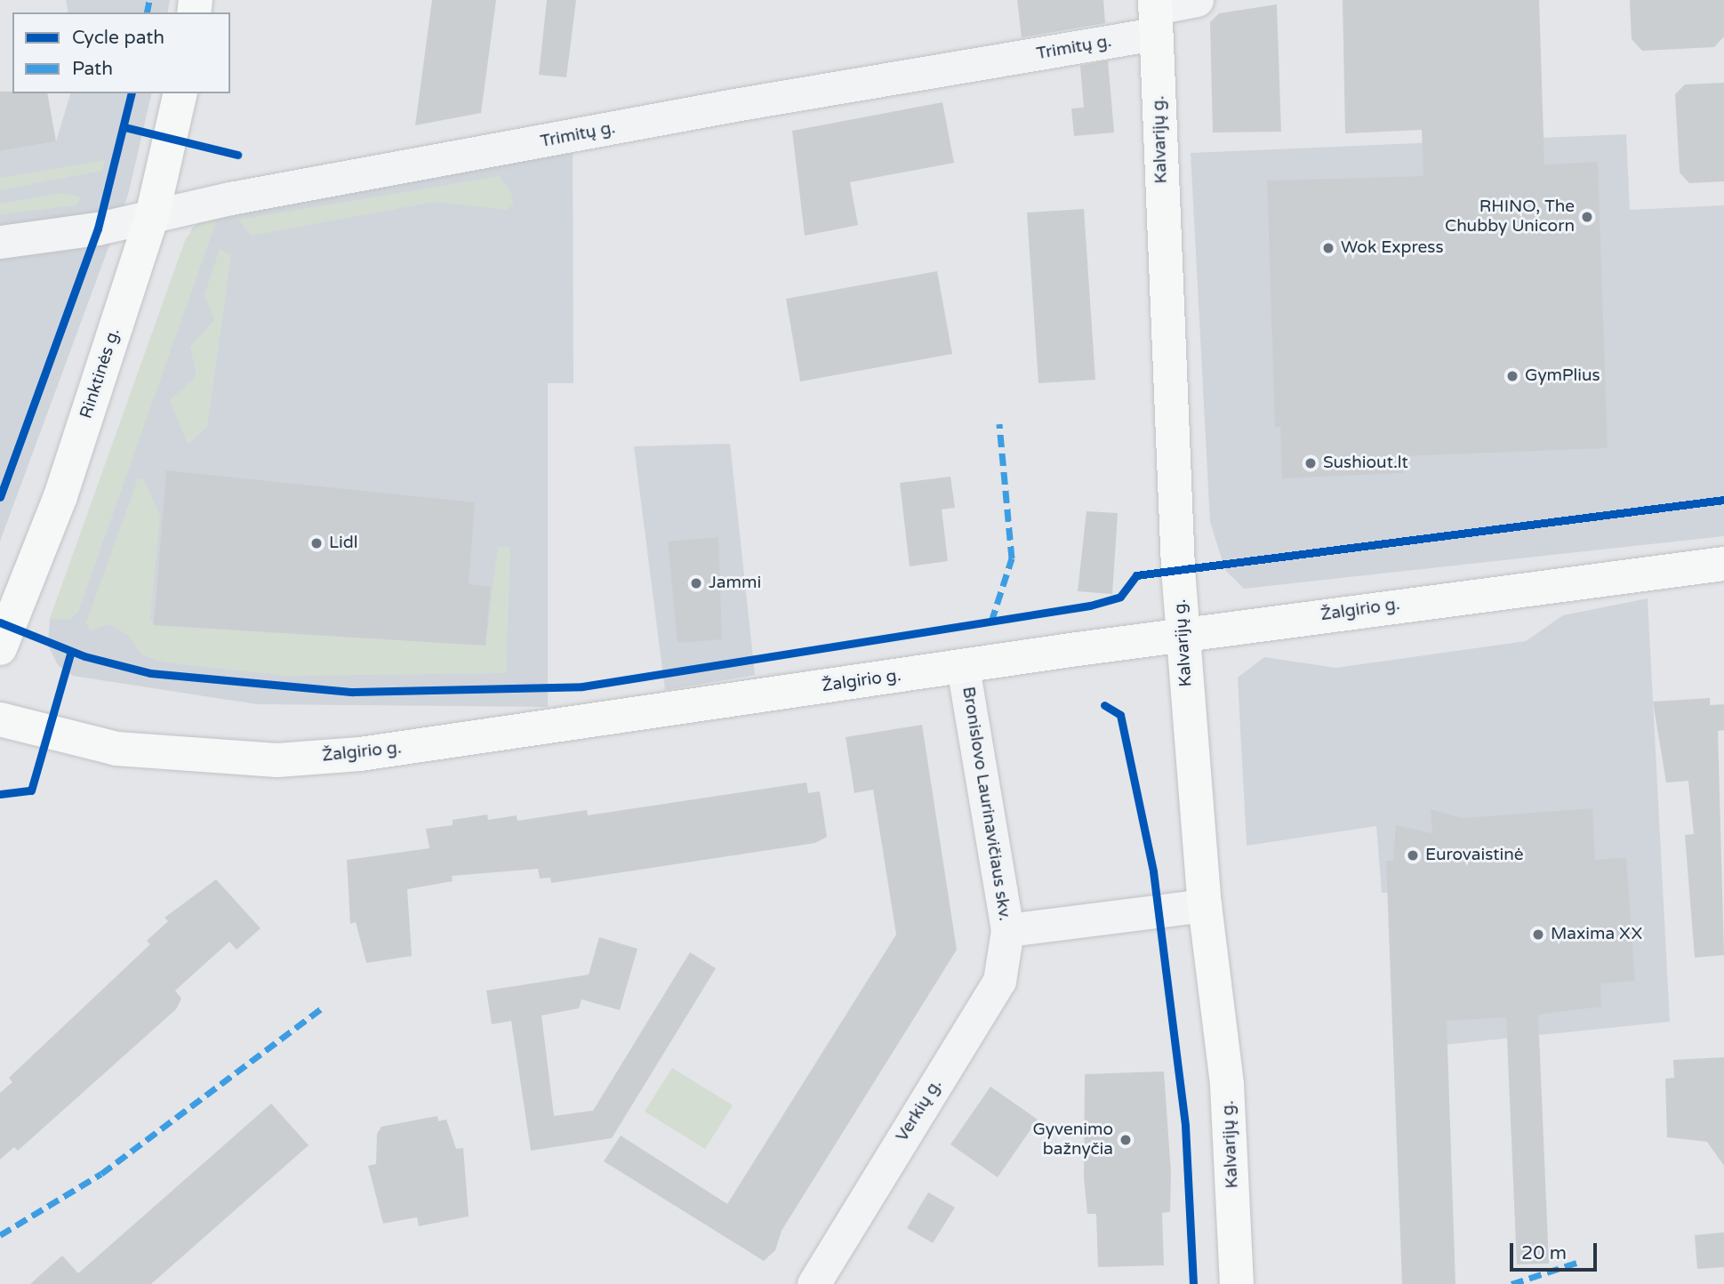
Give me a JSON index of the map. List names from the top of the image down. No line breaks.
{"streets":{"main road":["Kalvarijų g.","Rinktinės g.","Žalgirio g."],"street":["Trimitų g.","Bronislovo Laurinavičiaus skv.","Verkių g."]},"crossings":[["Trimitų g.","Kalvarijų g."],["Trimitų g.","Rinktinės g."],["Kalvarijų g.","Žalgirio g."],["Kalvarijų g.","Bronislovo Laurinavičiaus skv."],["Žalgirio g.","Bronislovo Laurinavičiaus skv."],["Bronislovo Laurinavičiaus skv.","Verkių g."]],"places":["RHINO, The Chubby Unicorn","Wok Express","GymPlius","Sushiout.lt","Lidl","Jammi","Eurovaistinė","Maxima XX","Gyvenimo bažnyčia"],"legend":["Cycle path","Path"],"scale_bar":"20 m"}
